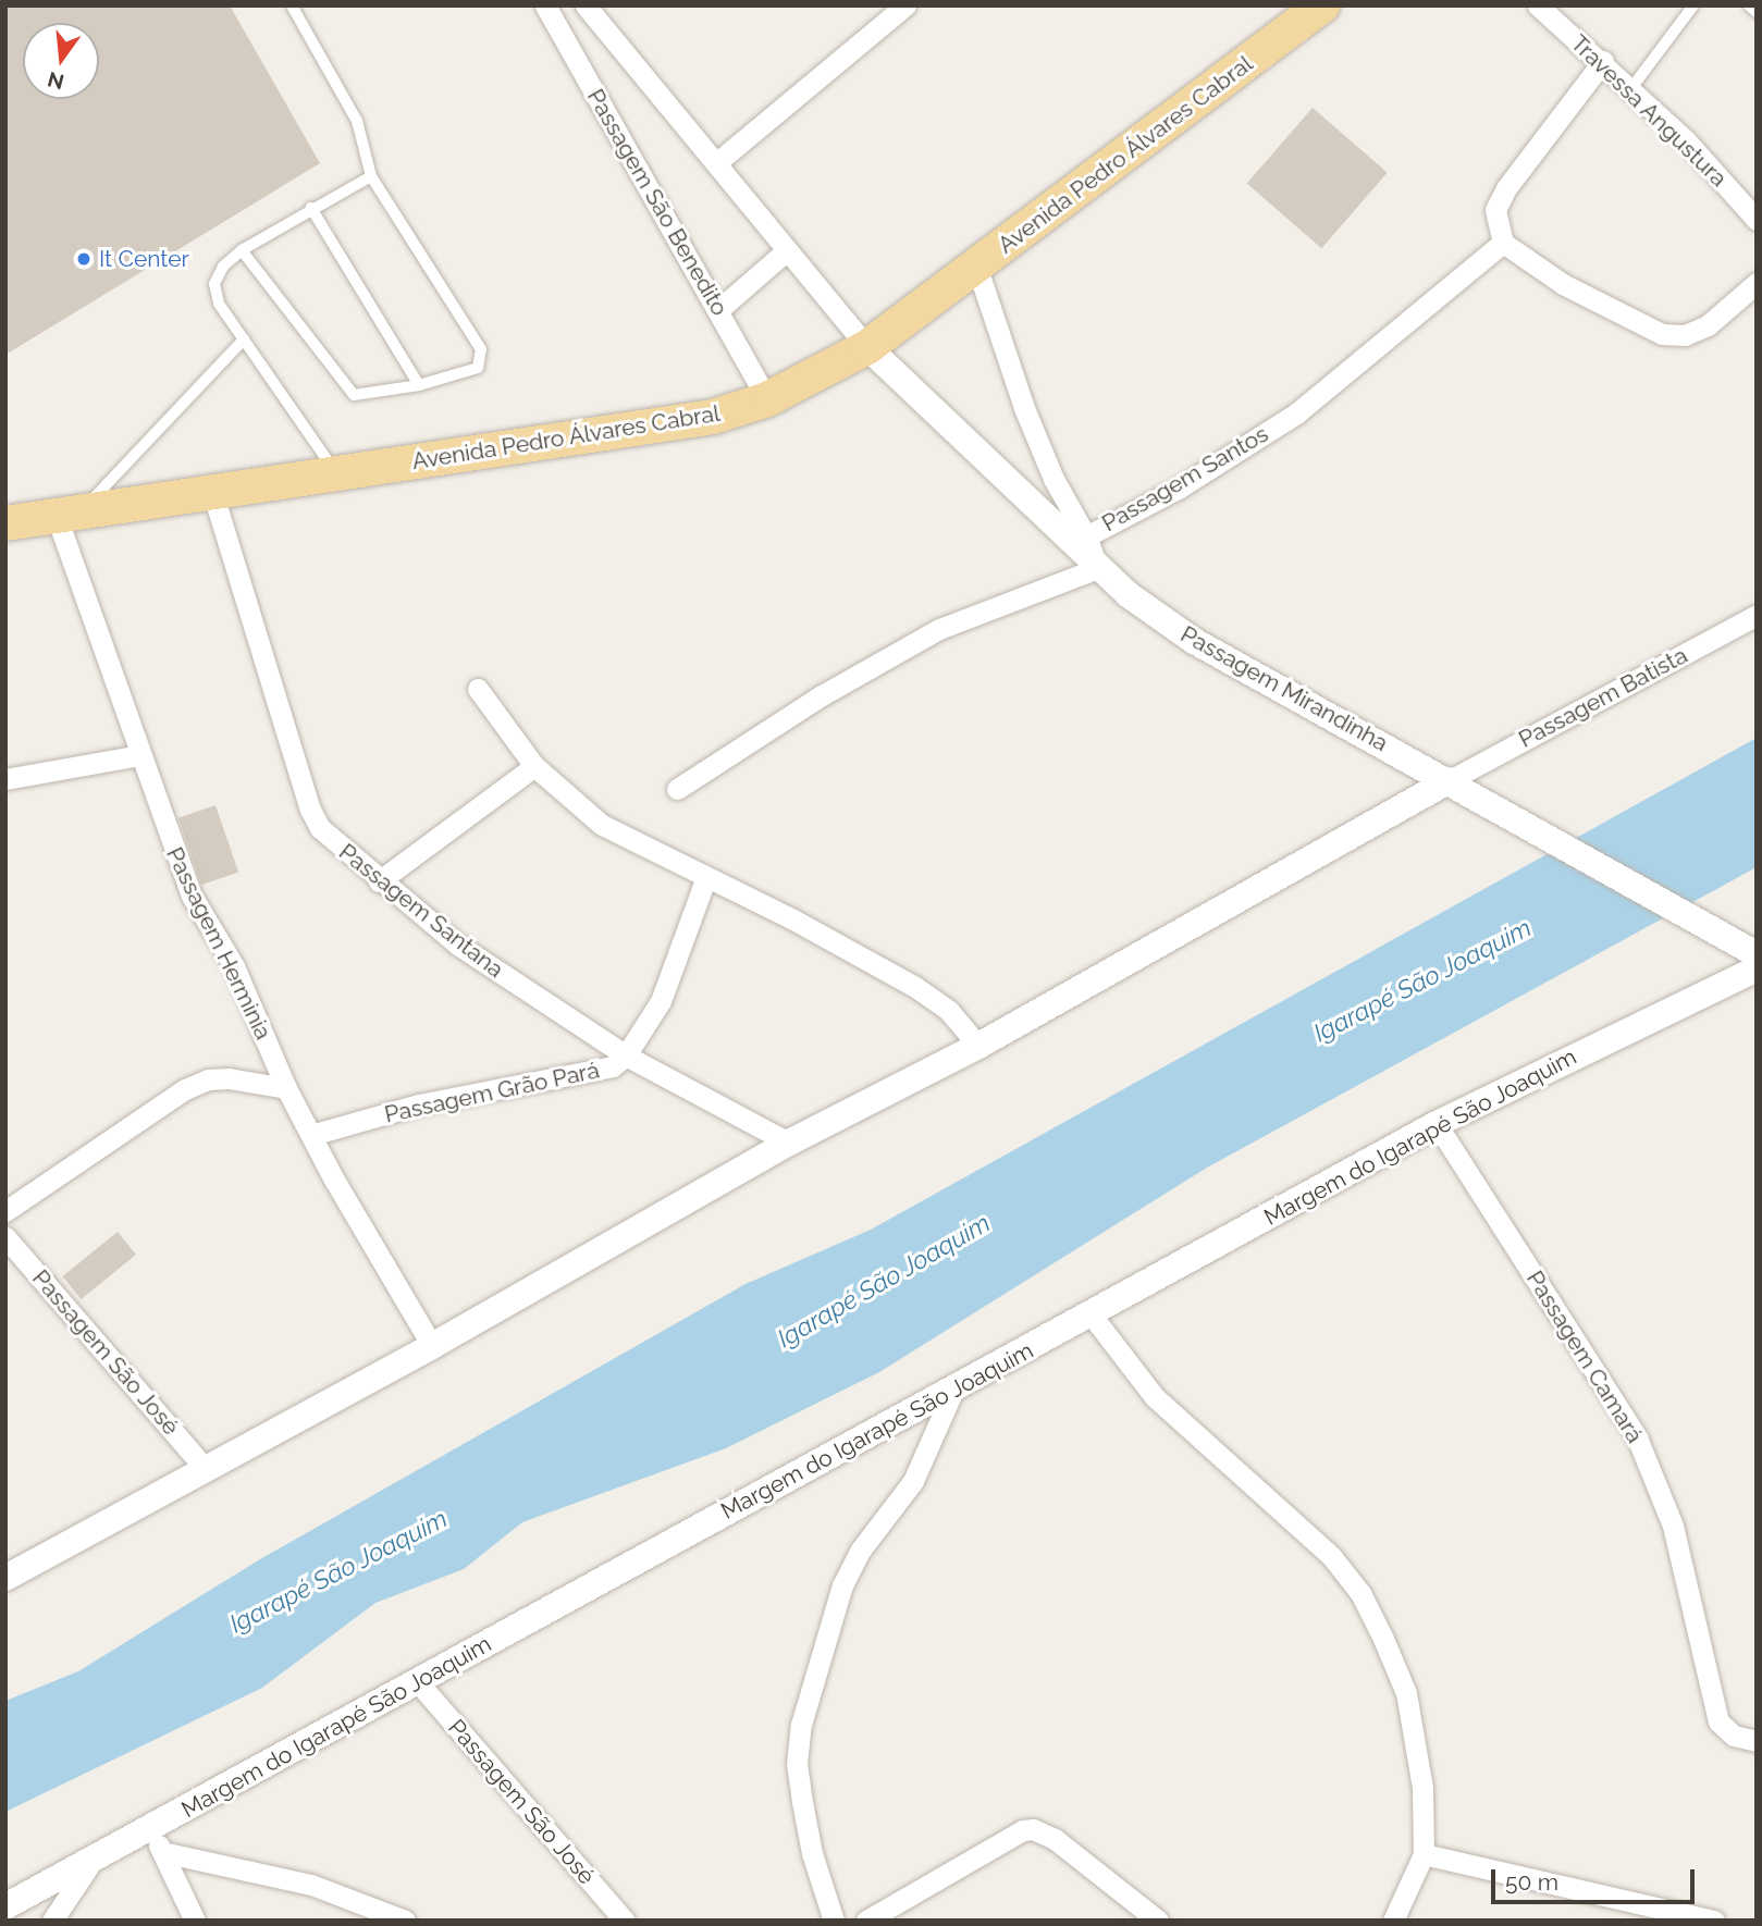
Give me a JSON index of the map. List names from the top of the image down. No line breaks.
{"streets":{"main road":["Avenida Pedro Álvares Cabral"],"street":["Travessa Angustura","Passagem São Benedito","Passagem Santos","Passagem Mirandinha","Passagem Batista","Passagem Santana","Passagem Herminia","Passagem Grão Pará","Margem do Igarapé São Joaquim","Passagem São José","Passagem Camará"]},"crossings":[["Avenida Pedro Álvares Cabral","Passagem São Benedito"],["Avenida Pedro Álvares Cabral","Passagem Mirandinha"],["Avenida Pedro Álvares Cabral","Passagem Santana"],["Avenida Pedro Álvares Cabral","Passagem Herminia"],["Passagem Santos","Passagem Mirandinha"],["Passagem Mirandinha","Passagem Batista"],["Passagem Mirandinha","Margem do Igarapé São Joaquim"],["Passagem Santana","Passagem Grão Pará"],["Passagem Herminia","Passagem Grão Pará"],["Margem do Igarapé São Joaquim","Passagem São José"],["Margem do Igarapé São Joaquim","Passagem Camará"]],"water":["Igarapé São Joaquim"],"places":["It Center"],"scale_bar":"50 m","north":"bottom"}
